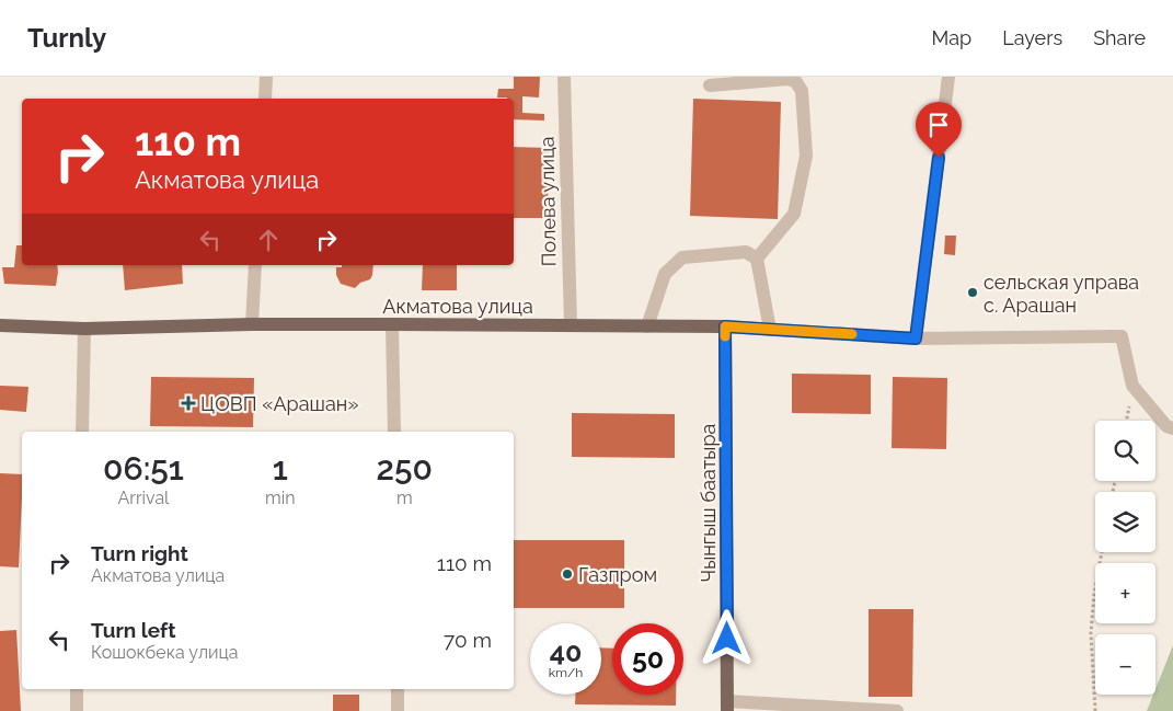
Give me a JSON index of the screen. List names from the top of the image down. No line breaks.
{"streets":{"main road":["Акматова улица","Чынгыш баатыра"],"street":["Полева улица"]},"crossings":[["Полева улица","Акматова улица"],["Акматова улица","Чынгыш баатыра"]],"places":{"other":["сельская управа с. Арашан","Газпром"],"health":["ЦОВП «Арашан»"]},"page":{"header":"Turnly","nav":["Map","Layers","Share"],"turn":["110 m","Акматова улица"],"map_buttons":["+","−"],"eta":["06:51","Arrival","1","min","250","m"],"list":[{"name":"Turn right","note":"Акматова улица","value":"110 m"},{"name":"Turn left","note":"Кошокбека улица","value":"70 m"}],"speed":"40 km/h","limit":"50"}}
